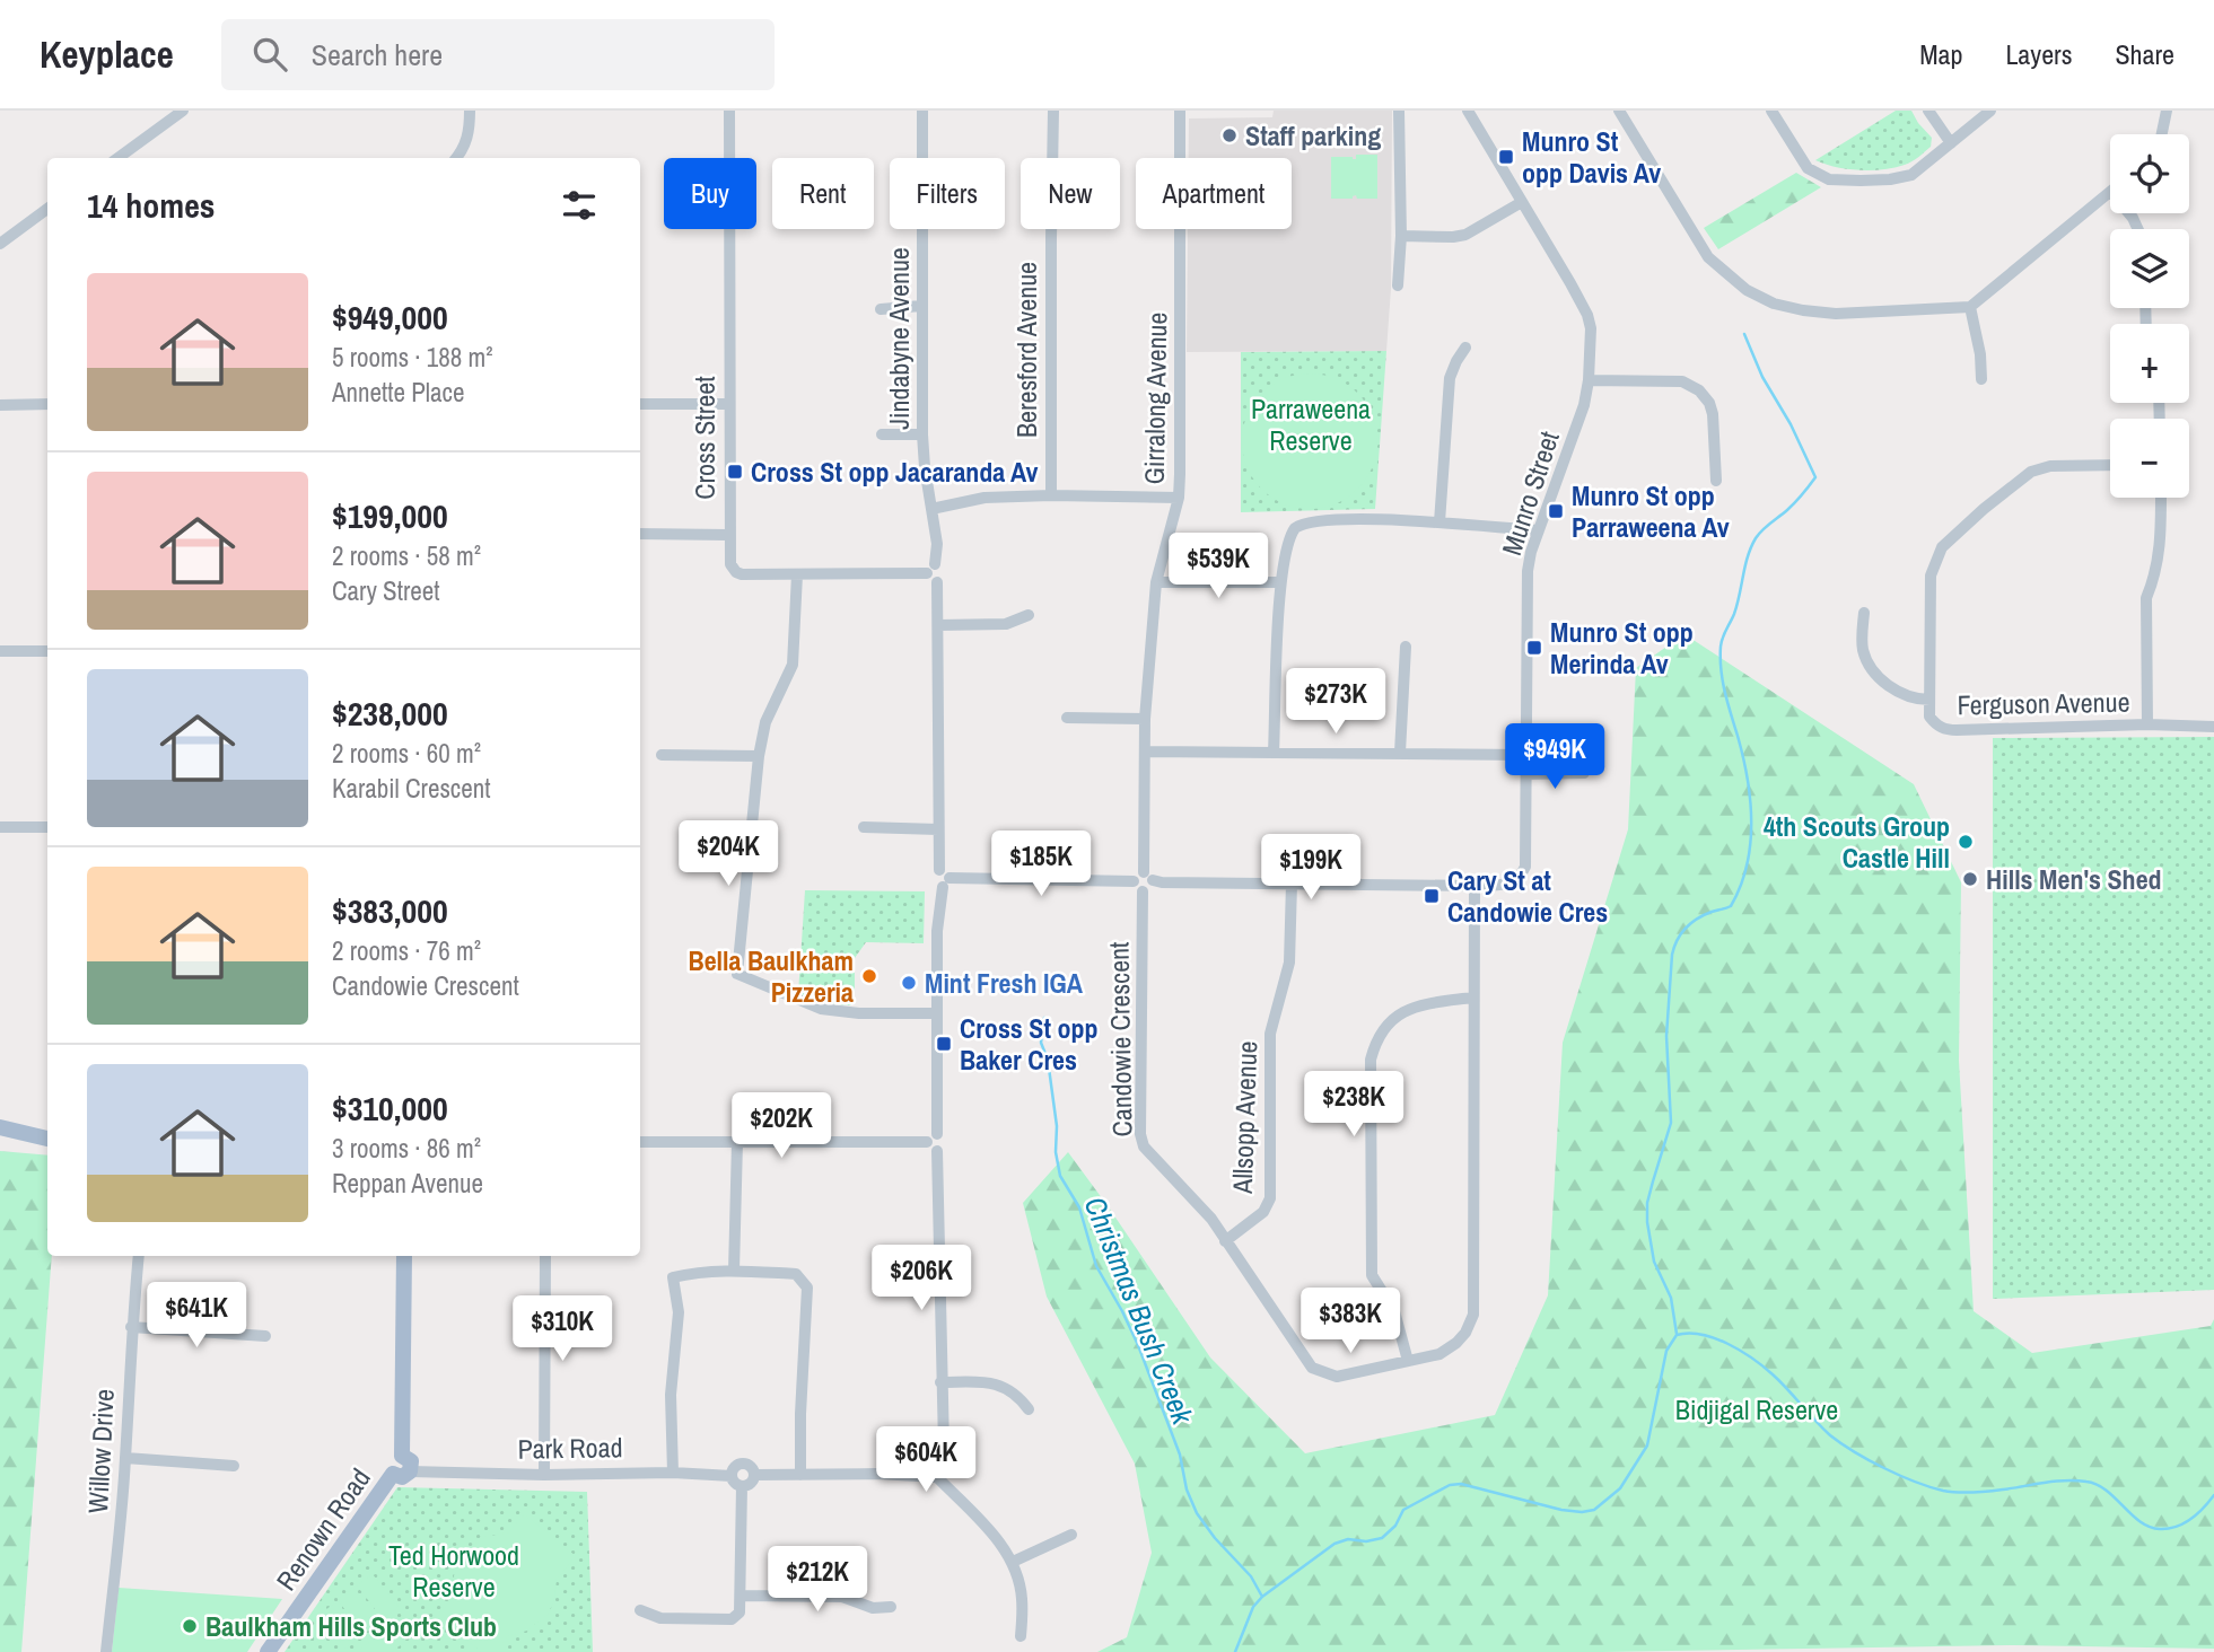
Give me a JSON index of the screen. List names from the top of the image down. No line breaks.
{"streets":{"main road":["Renown Road"],"street":["Jindabyne Avenue","Beresford Avenue","Girralong Avenue","Cross Street","Munro Street","Ferguson Avenue","Candowie Crescent","Allsopp Avenue","Park Road","Willow Drive"]},"crossings":[["Jindabyne Avenue","Cross Street"],["Girralong Avenue","Munro Street"],["Girralong Avenue","Candowie Crescent"],["Munro Street","Candowie Crescent"],["Munro Street","Allsopp Avenue"],["Candowie Crescent","Allsopp Avenue"],["Park Road","Renown Road"]],"water":["Christmas Bush Creek"],"parks":["Parraweena Reserve","Bidjigal Reserve","Ted Horwood Reserve"],"places":{"other":["Staff parking","4th Scouts Group Castle Hill","Hills Men's Shed","Bella Baulkham Pizzeria","Mint Fresh IGA","Baulkham Hills Sports Club"],"transit":["Munro St opp Davis Av","Cross St opp Jacaranda Av","Munro St opp Parraweena Av","Munro St opp Merinda Av","Cary St at Candowie Cres","Cross St opp Baker Cres"]},"page":{"header":"Keyplace","search":"Search here","nav":["Map","Layers","Share"],"map_buttons":["+","−"],"chip":["Buy","Rent","Filters","New","Apartment"],"heading":"14 homes","list":[{"name":"$949,000","note":"5 rooms · 188 m² · Annette Place"},{"name":"$199,000","note":"2 rooms · 58 m² · Cary Street"},{"name":"$238,000","note":"2 rooms · 60 m² · Karabil Crescent"},{"name":"$383,000","note":"2 rooms · 76 m² · Candowie Crescent"},{"name":"$310,000","note":"3 rooms · 86 m² · Reppan Avenue"}],"price":["$539K","$273K","$949K","$204K","$185K","$199K","$238K","$202K","$206K","$641K","$383K","$310K","$604K","$212K"]}}
